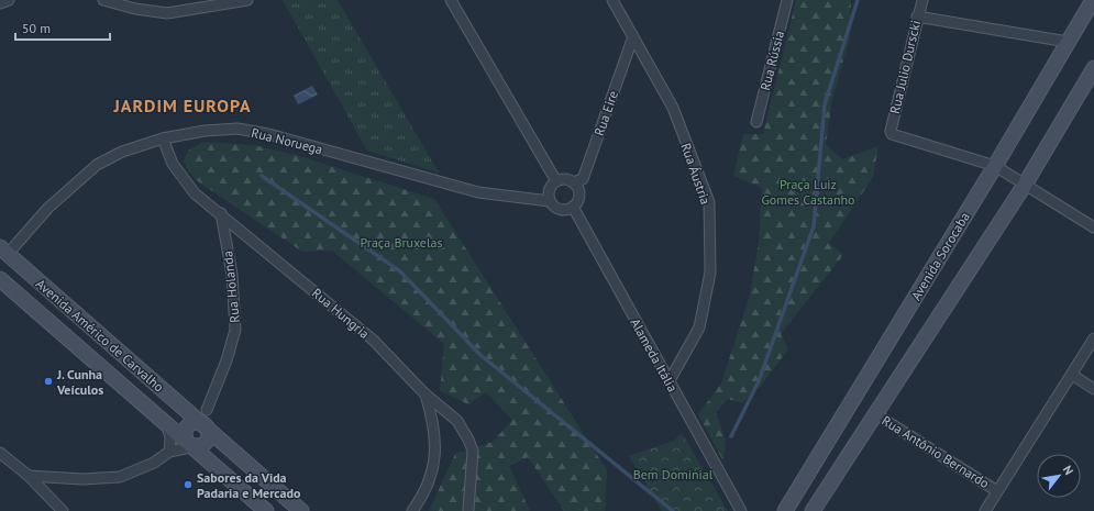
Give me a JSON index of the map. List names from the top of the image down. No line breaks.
{"streets":{"street":["Rua Rússia","Rua Julio Durscki","Rua Eire","Rua Noruega","Rua Áustria","Avenida Sorocaba","Rua Holanda","Rua Hungria","Avenida Américo de Carvalho","Alameda Itália","Rua Antônio Bernardo"]},"crossings":[["Rua Julio Durscki","Avenida Sorocaba"],["Rua Eire","Rua Noruega"],["Rua Eire","Rua Áustria"],["Rua Eire","Alameda Itália"],["Rua Noruega","Rua Hungria"],["Rua Noruega","Avenida Américo de Carvalho"],["Rua Noruega","Alameda Itália"],["Rua Áustria","Alameda Itália"],["Rua Holanda","Rua Hungria"],["Rua Holanda","Avenida Américo de Carvalho"]],"districts":["JARDIM EUROPA"],"parks":["Praça Luiz Gomes Castanho","Praça Bruxelas","Bem Dominial"],"places":["J. Cunha Veículos","Sabores da Vida Padaria e Mercado"],"scale_bar":"50 m","north":"top right"}
